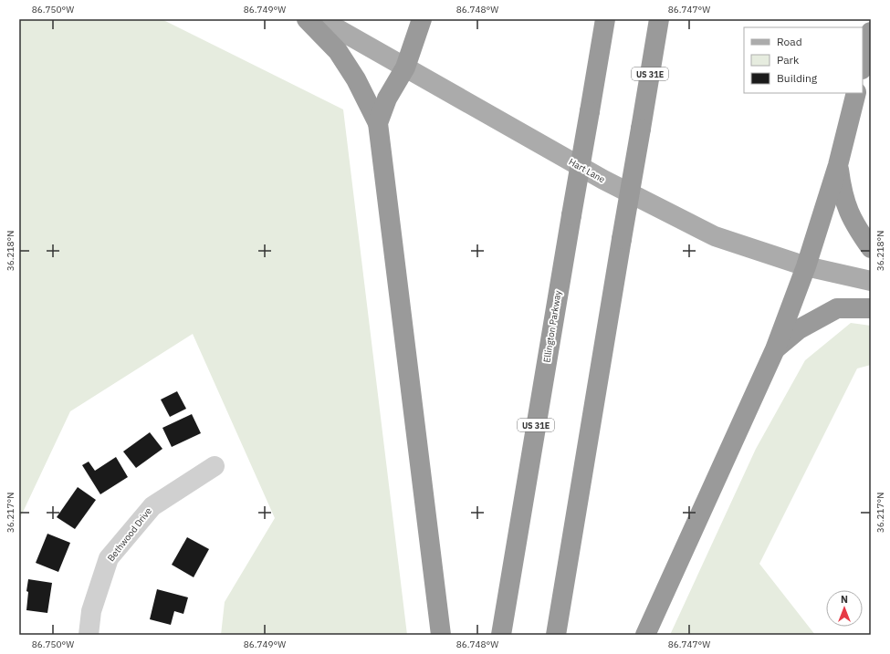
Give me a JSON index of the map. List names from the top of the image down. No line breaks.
{"streets":{"highway":["US 31E","Ellington Parkway"],"main road":["Hart Lane"],"street":["Bethwood Drive"]},"legend":["Road","Park","Building"],"north":"top","coordinates":["86.750°W","86.749°W","86.748°W","86.747°W","36.218°N","36.217°N"]}
